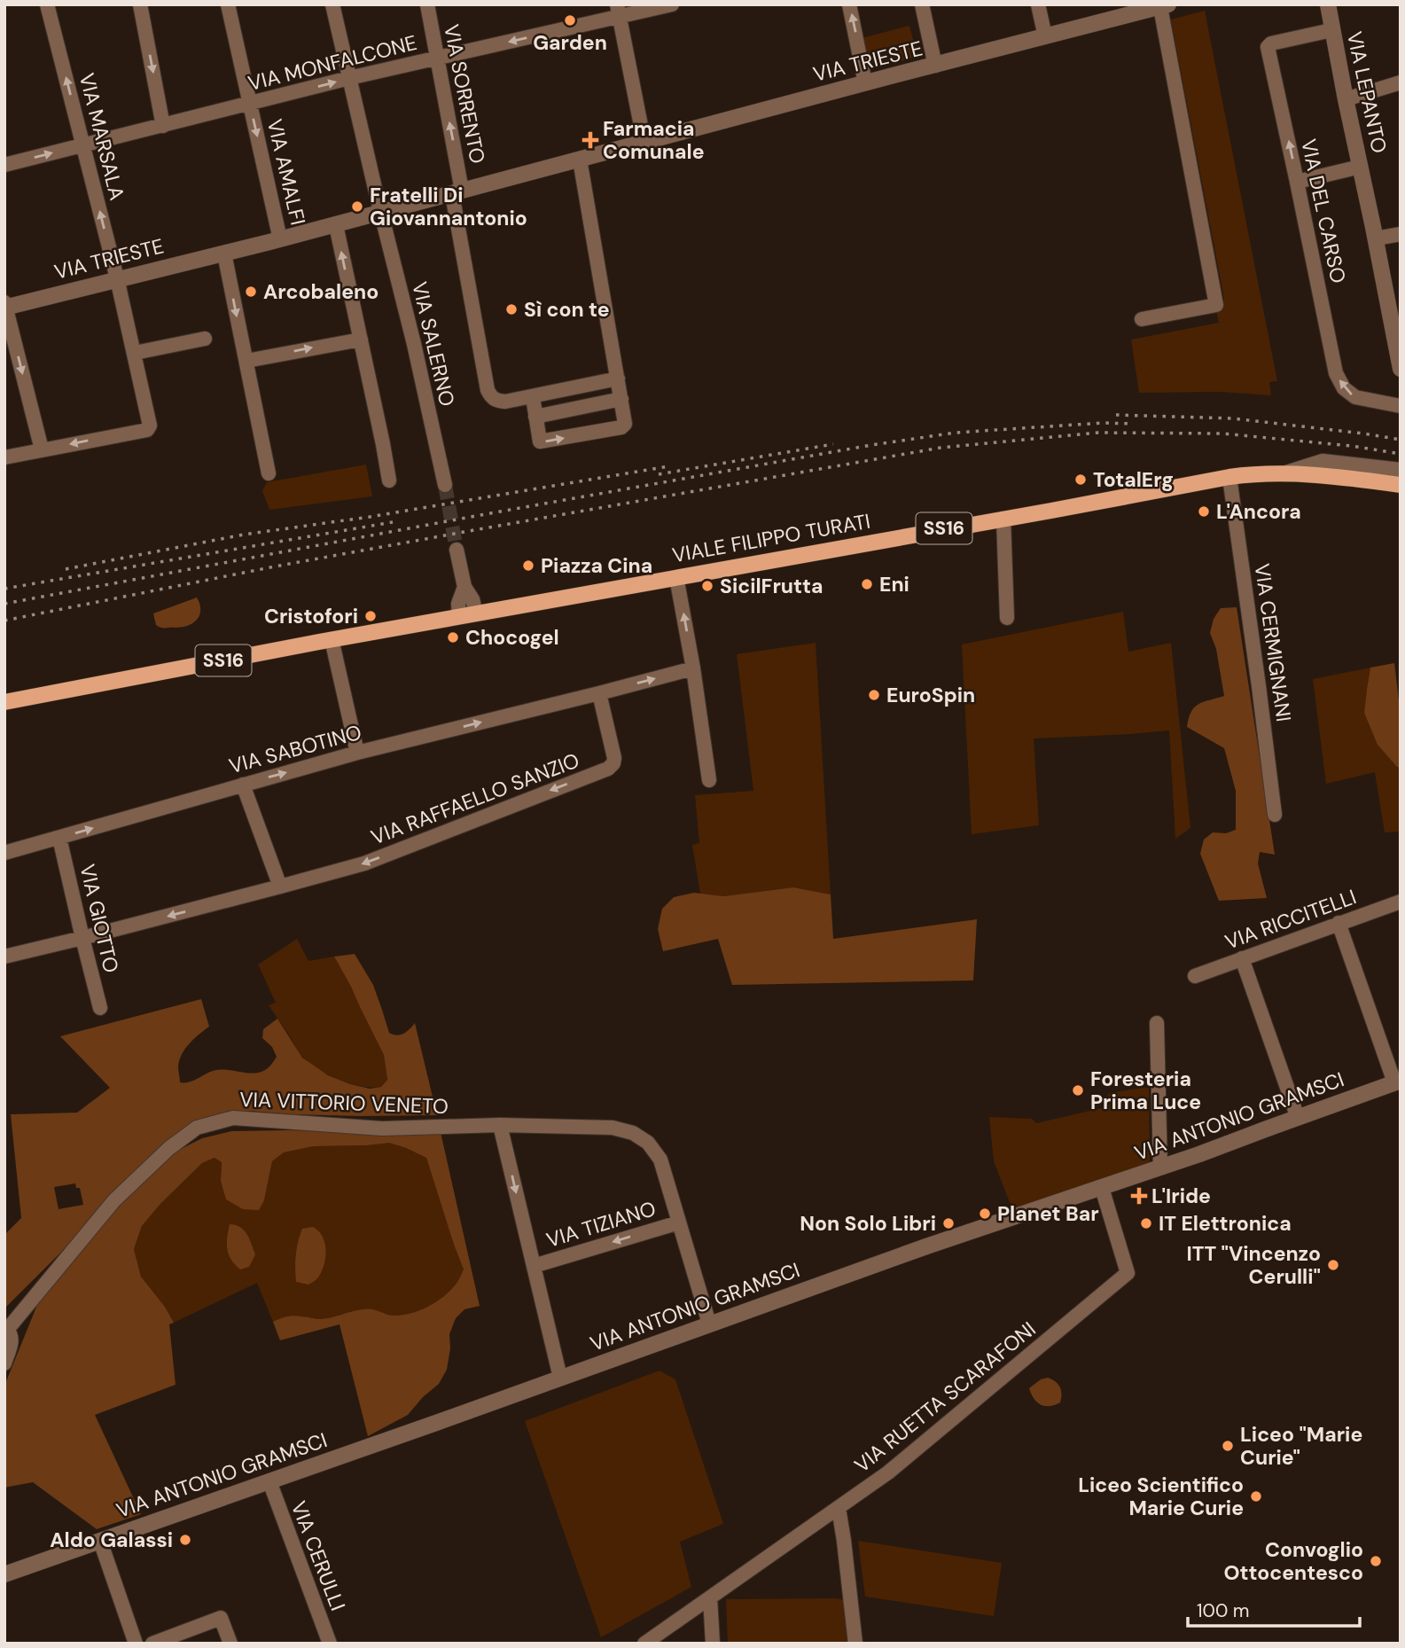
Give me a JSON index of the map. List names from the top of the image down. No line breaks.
{"streets":{"main road":["SS16","VIALE FILIPPO TURATI"],"street":["VIA TRIESTE","VIA MONFALCONE","VIA LEPANTO","VIA SORRENTO","VIA MARSALA","VIA AMALFI","VIA DEL CARSO","VIA SALERNO","VIA CERMIGNANI","VIA SABOTINO","VIA RAFFAELLO SANZIO","VIA GIOTTO","VIA RICCITELLI","VIA VITTORIO VENETO","VIA ANTONIO GRAMSCI","VIA TIZIANO","VIA RUETTA SCARAFONI","VIA CERULLI"]},"crossings":[["VIA TRIESTE","VIA SORRENTO"],["VIA TRIESTE","VIA MARSALA"],["VIA TRIESTE","VIA AMALFI"],["VIA TRIESTE","VIA SALERNO"],["VIA MONFALCONE","VIA SORRENTO"],["VIA MONFALCONE","VIA MARSALA"],["VIA MONFALCONE","VIA AMALFI"],["VIA MONFALCONE","VIA SALERNO"],["VIA LEPANTO","VIA DEL CARSO"],["VIALE FILIPPO TURATI","VIA CERMIGNANI"],["VIA SABOTINO","VIA RAFFAELLO SANZIO"],["VIA SABOTINO","VIA GIOTTO"],["VIA RAFFAELLO SANZIO","VIA GIOTTO"],["VIA VITTORIO VENETO","VIA ANTONIO GRAMSCI"],["VIA VITTORIO VENETO","VIA TIZIANO"],["VIA ANTONIO GRAMSCI","VIA RUETTA SCARAFONI"],["VIA ANTONIO GRAMSCI","VIA CERULLI"]],"one_way":["VIA SORRENTO","VIA AMALFI","VIA SABOTINO","VIA RAFFAELLO SANZIO","VIA TIZIANO"],"places":{"other":["Garden","Fratelli Di Giovannantonio","Arcobaleno","Sì con te","TotalErg","L'Ancora","Piazza Cina","Eni","SicilFrutta","Cristofori","Chocogel","EuroSpin","Foresteria Prima Luce","Planet Bar","Non Solo Libri","IT Elettronica","ITT \"Vincenzo Cerulli\"","Liceo \"Marie Curie\"","Liceo Scientifico Marie Curie","Aldo Galassi","Convoglio Ottocentesco"],"health":["Farmacia Comunale","L'Iride"]},"scale_bar":"100 m"}
